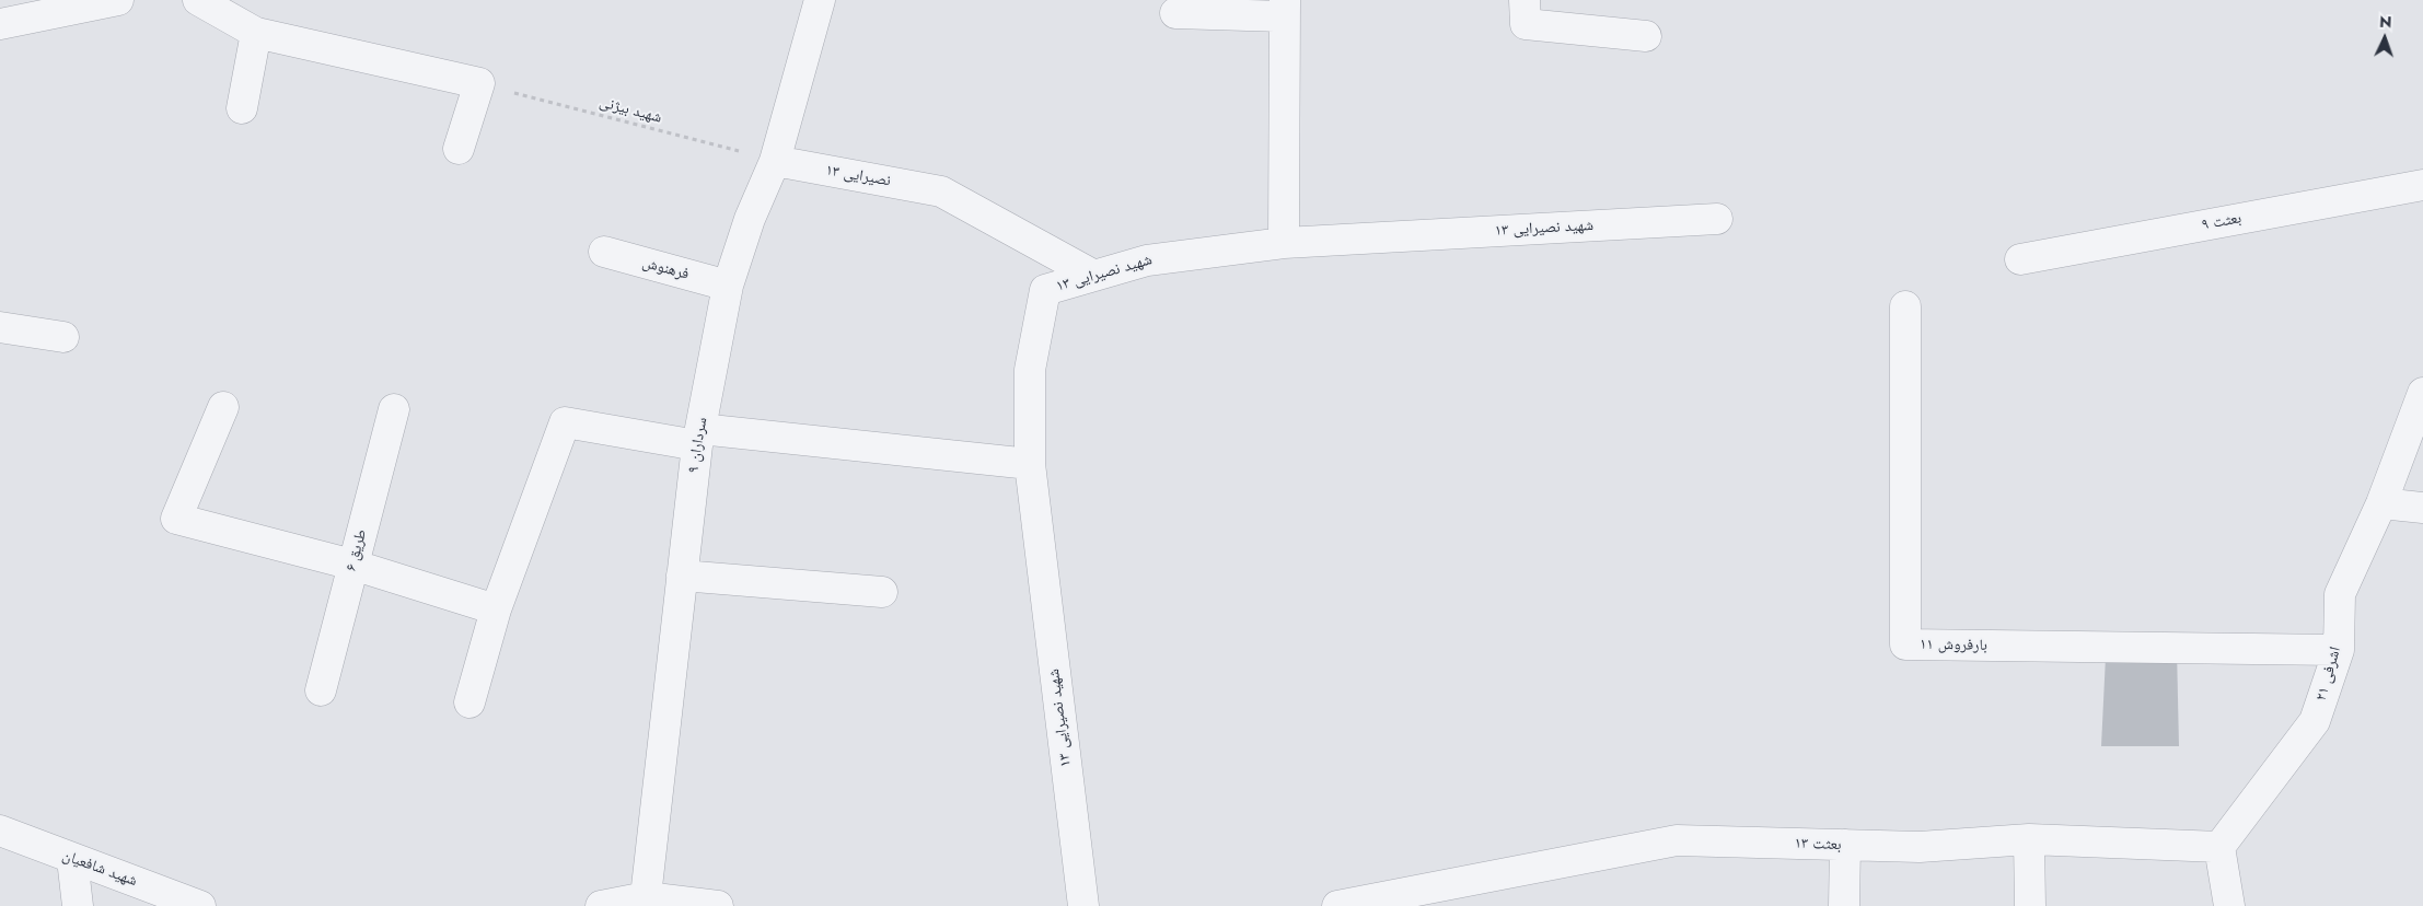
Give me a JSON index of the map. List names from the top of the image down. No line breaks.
{"streets":{"street":["نصیرایی ۱۳","بعثت ۹","شهید نصیرایی ۱۳","فرهنوش","سرداران ۹","طریق ۶","بارفروش ۱۱","اشرفی ۲۱","بعثت ۱۳","شهید شافعیان"],"path":["شهید بیژنی"]},"crossings":[["شهید بیژنی","نصیرایی ۱۳"],["شهید بیژنی","سرداران ۹"],["نصیرایی ۱۳","شهید نصیرایی ۱۳"],["نصیرایی ۱۳","سرداران ۹"],["فرهنوش","سرداران ۹"],["بارفروش ۱۱","اشرفی ۲۱"],["اشرفی ۲۱","بعثت ۱۳"]],"north":"top"}
